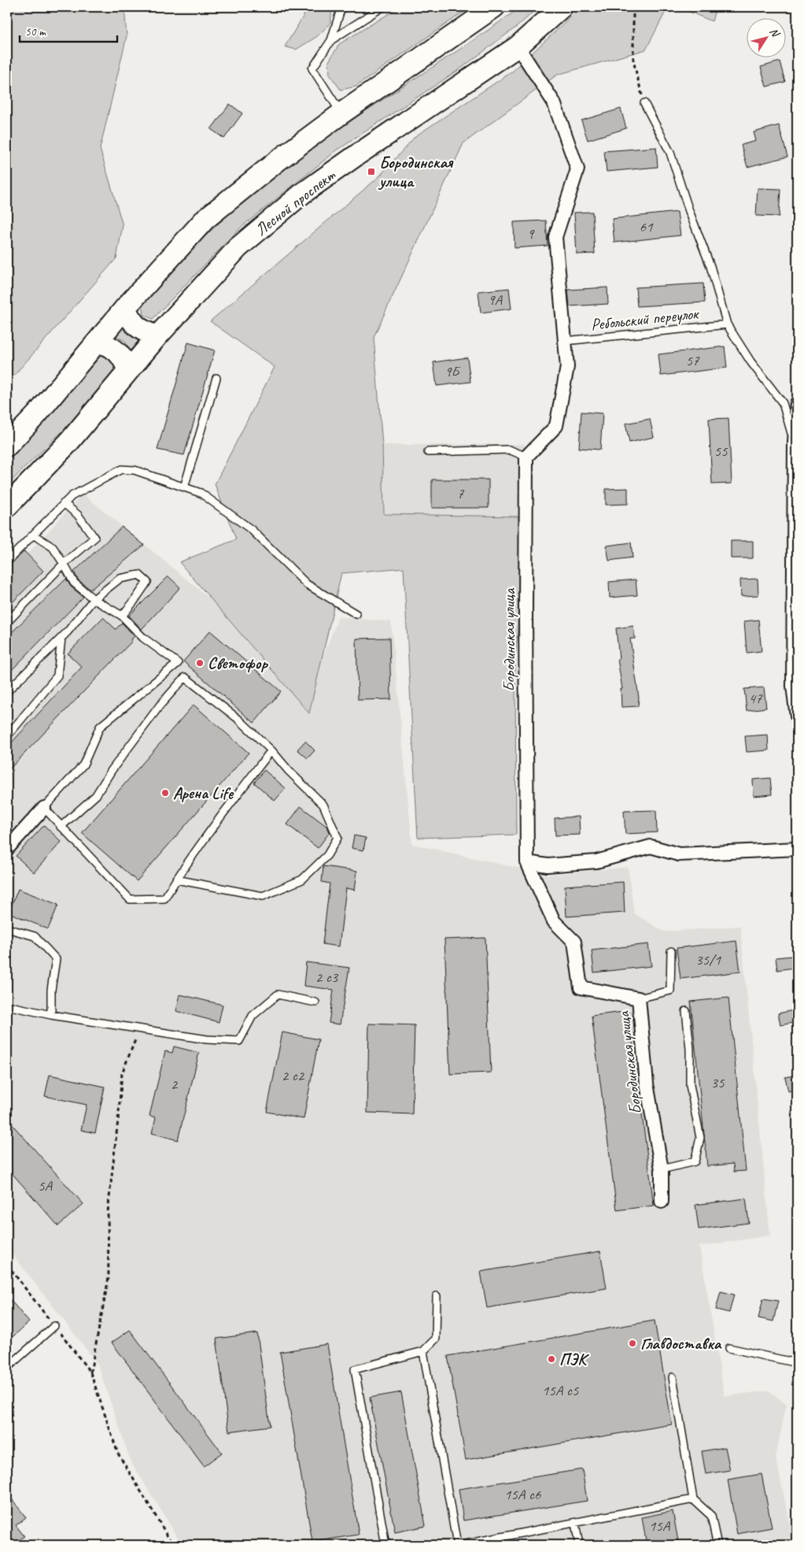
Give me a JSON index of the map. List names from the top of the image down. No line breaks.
{"streets":{"main road":["Лесной проспект"],"street":["Бородинская улица"],"lane":["Ребольский переулок"]},"places":{"transit":["Бородинская улица"],"other":["Светофор","Арена Life","Главдоставка","ПЭК"]},"house_numbers":["61","9","9А","57","9Б","55","7","47","35/1","2 с3","2 с2","35","2","5А","15А с5","15А с6","15А"],"scale_bar":"50 m","north":"top right"}
